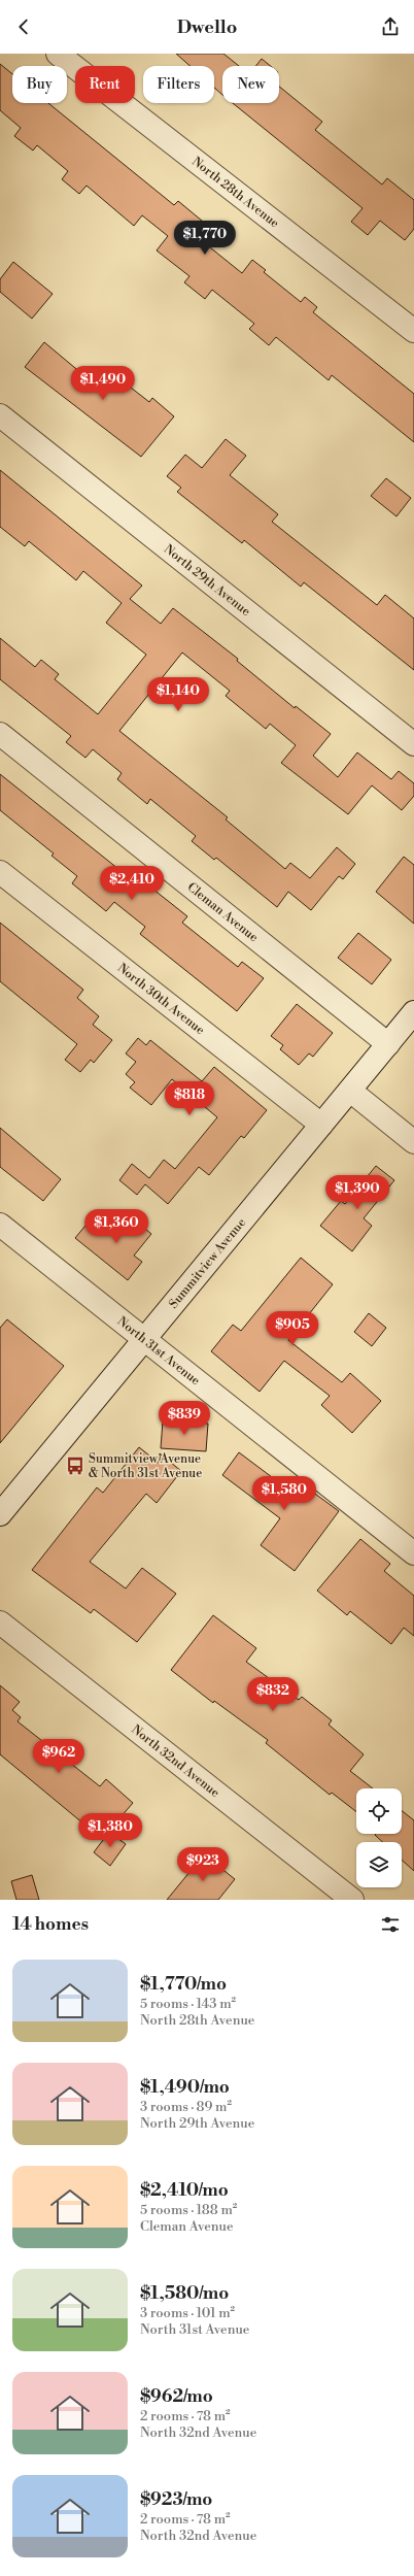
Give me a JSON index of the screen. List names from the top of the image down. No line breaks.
{"streets":{"street":["North 28th Avenue","North 29th Avenue","Cleman Avenue","North 30th Avenue","Summitview Avenue","North 31st Avenue","North 32nd Avenue"]},"crossings":[["Cleman Avenue","Summitview Avenue"],["North 30th Avenue","Summitview Avenue"],["Summitview Avenue","North 31st Avenue"]],"places":{"bus stop":["Summitview Avenue & North 31st Avenue"]},"page":{"header":"Dwello","chip":["Buy","Rent","Filters","New"],"price":["$1,770","$1,490","$1,140","$2,410","$818","$1,390","$1,360","$905","$839","$1,580","$832","$962","$1,380","$923"],"heading":"14 homes","list":[{"name":"$1,770/mo","note":"5 rooms · 143 m² · North 28th Avenue"},{"name":"$1,490/mo","note":"3 rooms · 89 m² · North 29th Avenue"},{"name":"$2,410/mo","note":"5 rooms · 188 m² · Cleman Avenue"},{"name":"$1,580/mo","note":"3 rooms · 101 m² · North 31st Avenue"},{"name":"$962/mo","note":"2 rooms · 78 m² · North 32nd Avenue"},{"name":"$923/mo","note":"2 rooms · 78 m² · North 32nd Avenue"}]}}
